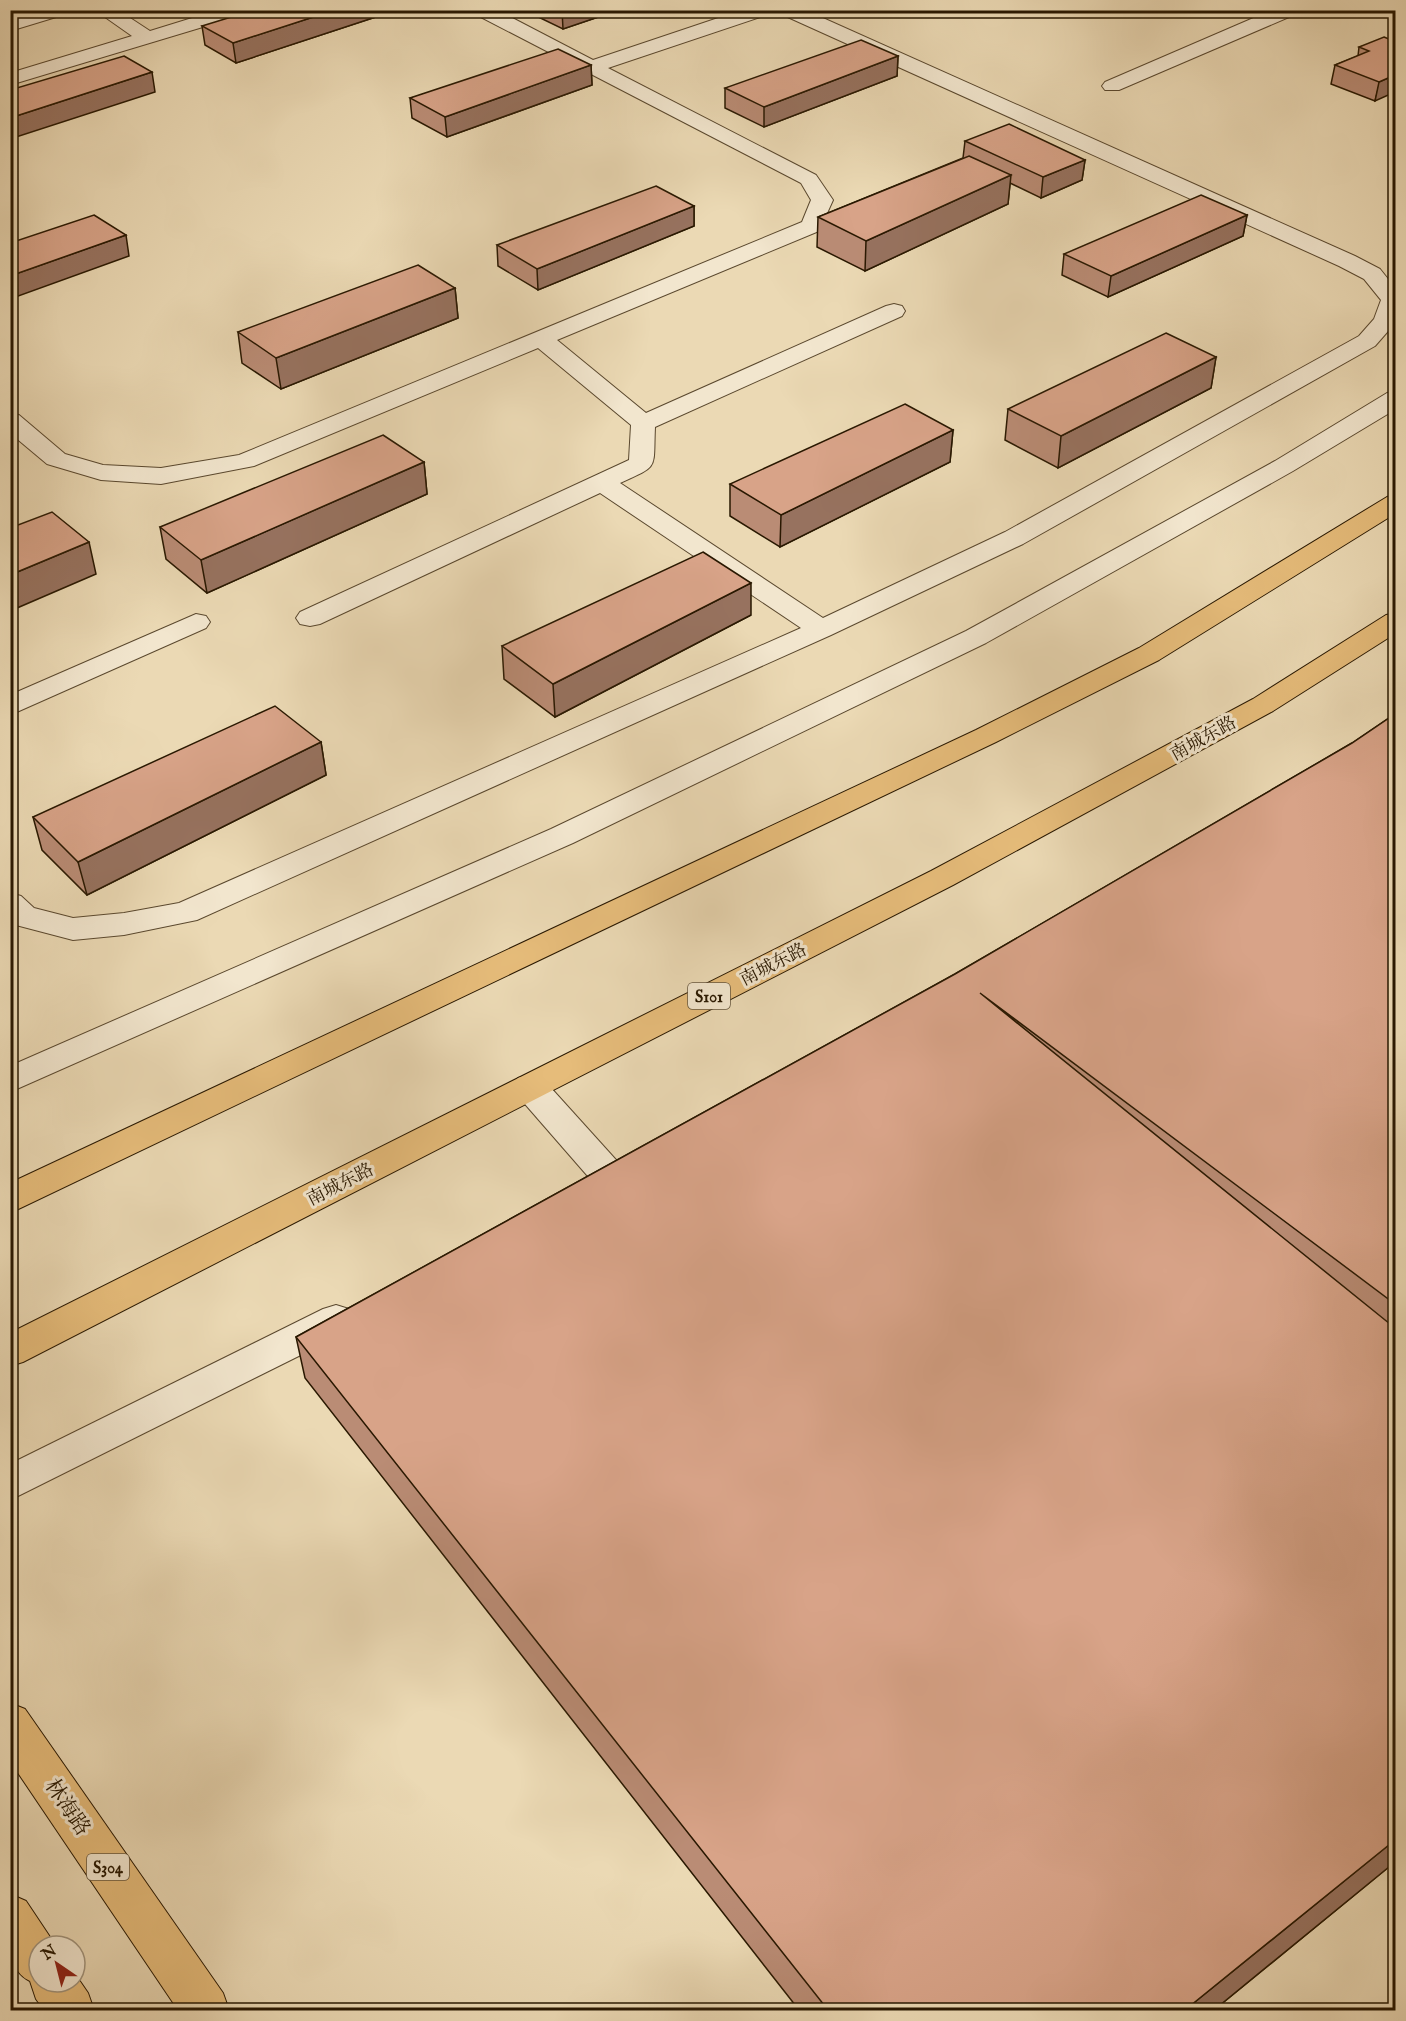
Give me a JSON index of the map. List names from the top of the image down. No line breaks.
{"streets":{"main road":["南城东路","S101","林海路","S304"]},"north":"top left"}
